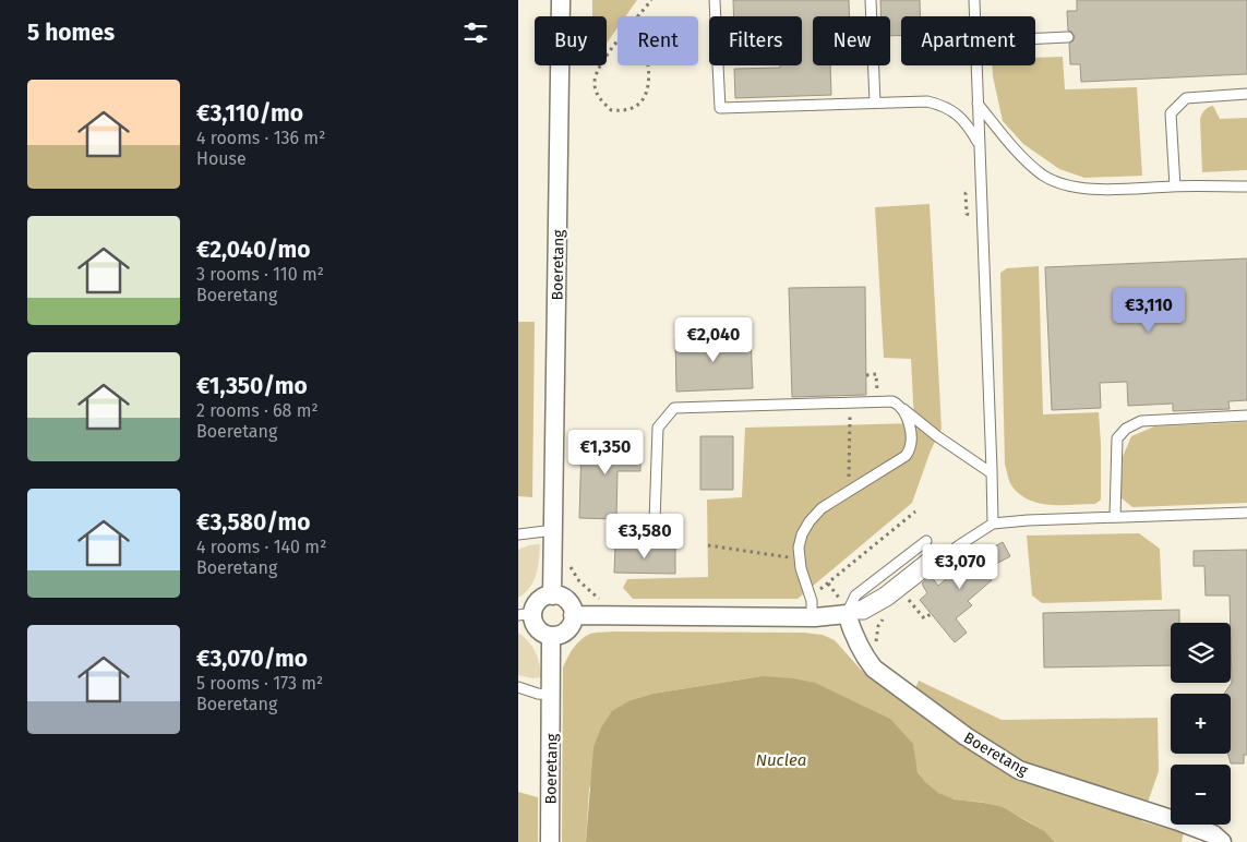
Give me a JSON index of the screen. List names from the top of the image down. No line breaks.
{"streets":{"street":["Boeretang"]},"water":["Nuclea"],"page":{"heading":"5 homes","chip":["Buy","Rent","Filters","New","Apartment"],"list":[{"name":"€3,110/mo","note":"4 rooms · 136 m² · House"},{"name":"€2,040/mo","note":"3 rooms · 110 m² · Boeretang"},{"name":"€1,350/mo","note":"2 rooms · 68 m² · Boeretang"},{"name":"€3,580/mo","note":"4 rooms · 140 m² · Boeretang"},{"name":"€3,070/mo","note":"5 rooms · 173 m² · Boeretang"}],"price":["€3,110","€2,040","€1,350","€3,580","€3,070"],"map_buttons":["+","−"]}}
